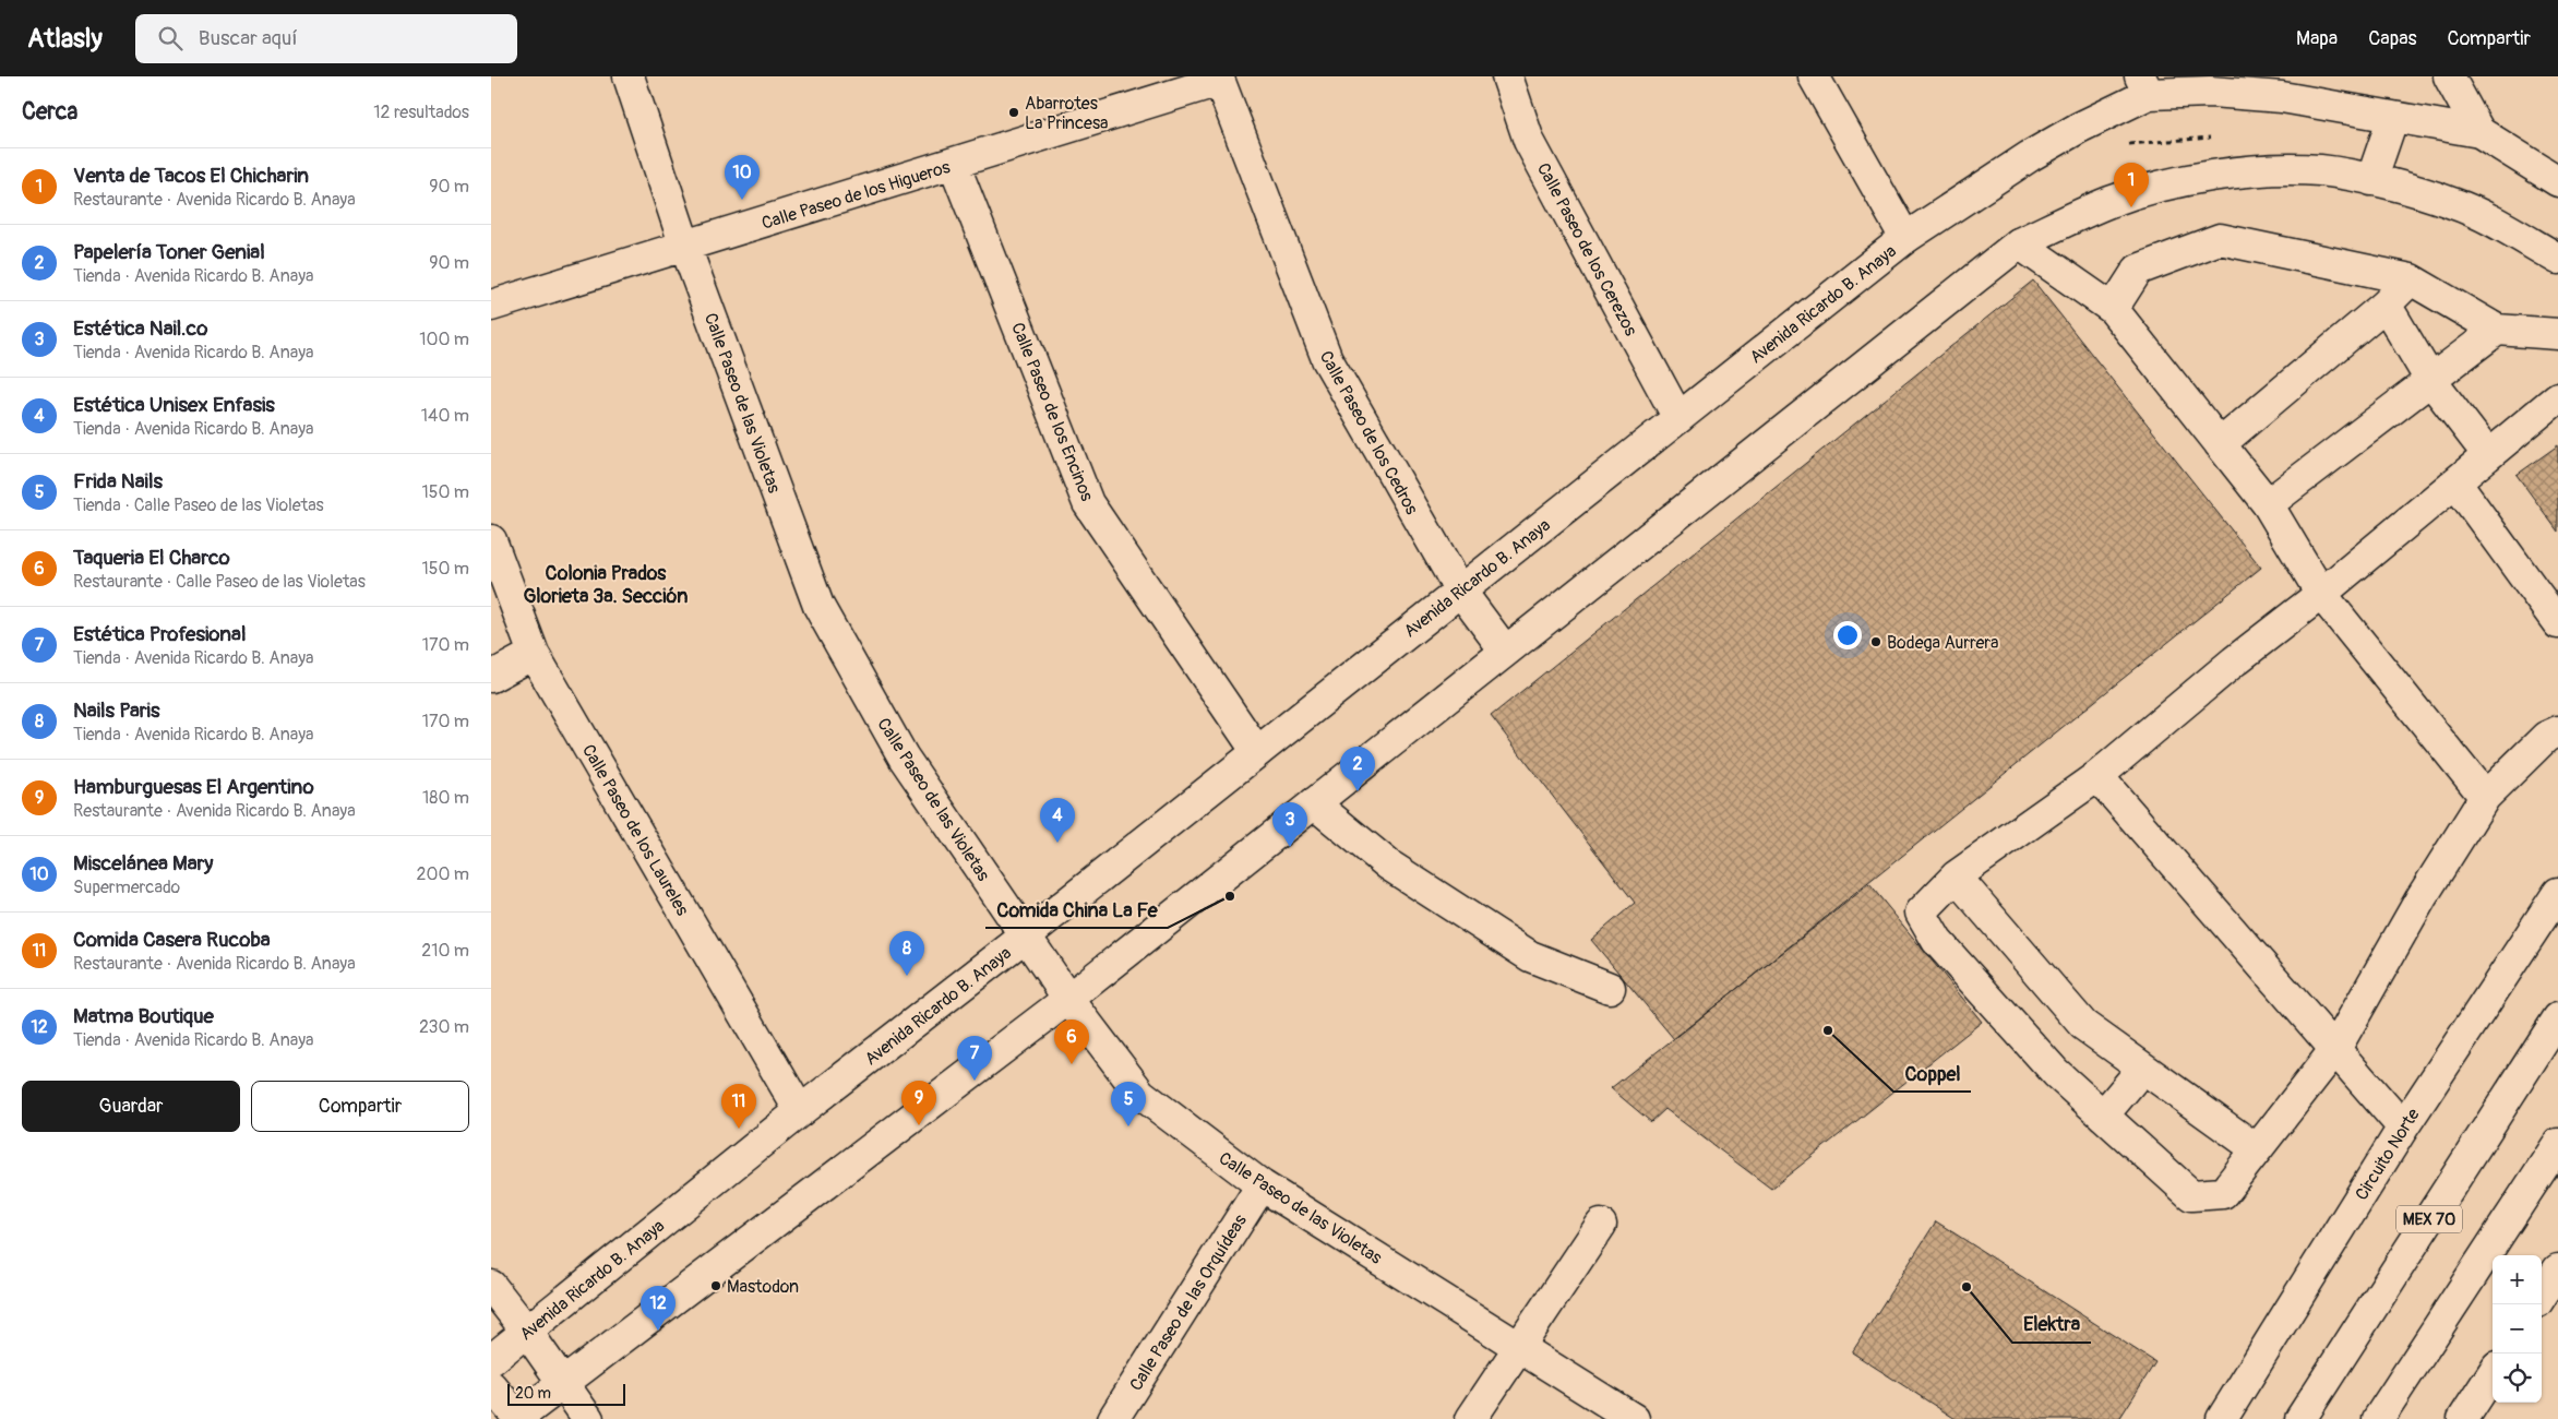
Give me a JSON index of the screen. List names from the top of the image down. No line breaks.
{"streets":{"street":["Calle Paseo de los Higueros","Calle Paseo de los Cerezos","Avenida Ricardo B. Anaya","Calle Paseo de las Violetas","Calle Paseo de los Encinos","Calle Paseo de los Cedros","Calle Paseo de los Laureles","Circuito Norte","MEX 70","Calle Paseo de las Orquídeas"]},"crossings":[["Calle Paseo de los Higueros","Calle Paseo de las Violetas"],["Calle Paseo de los Higueros","Calle Paseo de los Encinos"],["Calle Paseo de los Higueros","Calle Paseo de los Cedros"],["Calle Paseo de los Cerezos","Avenida Ricardo B. Anaya"],["Avenida Ricardo B. Anaya","Calle Paseo de las Violetas"],["Avenida Ricardo B. Anaya","Calle Paseo de los Encinos"],["Avenida Ricardo B. Anaya","Calle Paseo de los Cedros"],["Avenida Ricardo B. Anaya","Calle Paseo de los Laureles"],["Calle Paseo de las Violetas","Calle Paseo de las Orquídeas"]],"districts":["Colonia Prados Glorieta 3a. Sección"],"places":["Abarrotes La Princesa","Bodega Aurrera","Comida China La Fe","Coppel","Mastodon","Elektra"],"scale_bar":"20 m","page":{"header":"Atlasly","search":"Buscar aquí","nav":["Mapa","Capas","Compartir"],"heading":["Cerca","12 resultados"],"list":[{"mark":"1","name":"Venta de Tacos El Chicharin","note":"Restaurante · Avenida Ricardo B. Anaya","value":"90 m"},{"mark":"2","name":"Papelería Toner Genial","note":"Tienda · Avenida Ricardo B. Anaya","value":"90 m"},{"mark":"3","name":"Estética Nail.co","note":"Tienda · Avenida Ricardo B. Anaya","value":"100 m"},{"mark":"4","name":"Estética Unisex Enfasis","note":"Tienda · Avenida Ricardo B. Anaya","value":"140 m"},{"mark":"5","name":"Frida Nails","note":"Tienda · Calle Paseo de las Violetas","value":"150 m"},{"mark":"6","name":"Taqueria El Charco","note":"Restaurante · Calle Paseo de las Violetas","value":"150 m"},{"mark":"7","name":"Estética Profesional","note":"Tienda · Avenida Ricardo B. Anaya","value":"170 m"},{"mark":"8","name":"Nails Paris","note":"Tienda · Avenida Ricardo B. Anaya","value":"170 m"},{"mark":"9","name":"Hamburguesas El Argentino","note":"Restaurante · Avenida Ricardo B. Anaya","value":"180 m"},{"mark":"10","name":"Miscelánea Mary","note":"Supermercado","value":"200 m"},{"mark":"11","name":"Comida Casera Rucoba","note":"Restaurante · Avenida Ricardo B. Anaya","value":"210 m"},{"mark":"12","name":"Matma Boutique","note":"Tienda · Avenida Ricardo B. Anaya","value":"230 m"}],"pins":["10","1","2","4","3","8","6","7","9","5","11","12"],"buttons":["Guardar","Compartir"],"map_buttons":["+","−"],"scale":"20 m"}}
